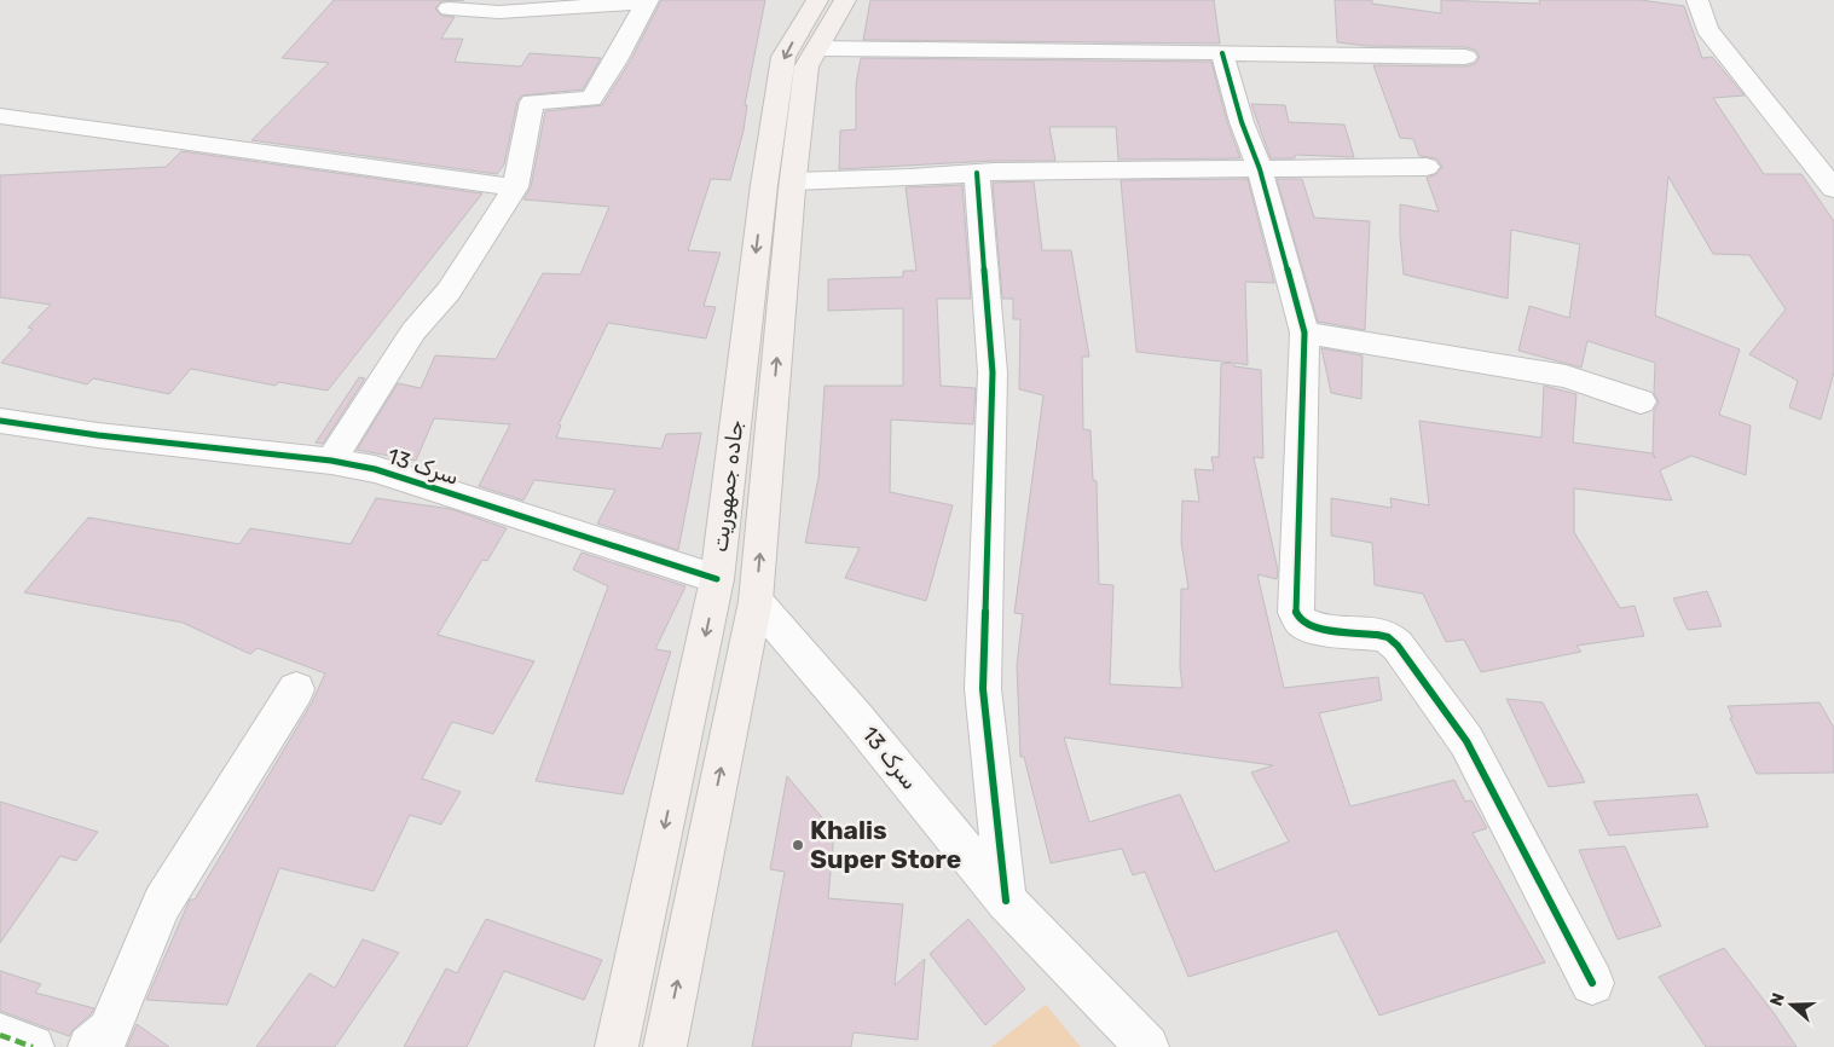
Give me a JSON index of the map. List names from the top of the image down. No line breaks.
{"streets":{"main road":["جاده جمهوریت"],"street":["سرک 13"]},"crossings":[["سرک 13","جاده جمهوریت"]],"places":["Khalis Super Store"],"north":"left"}
